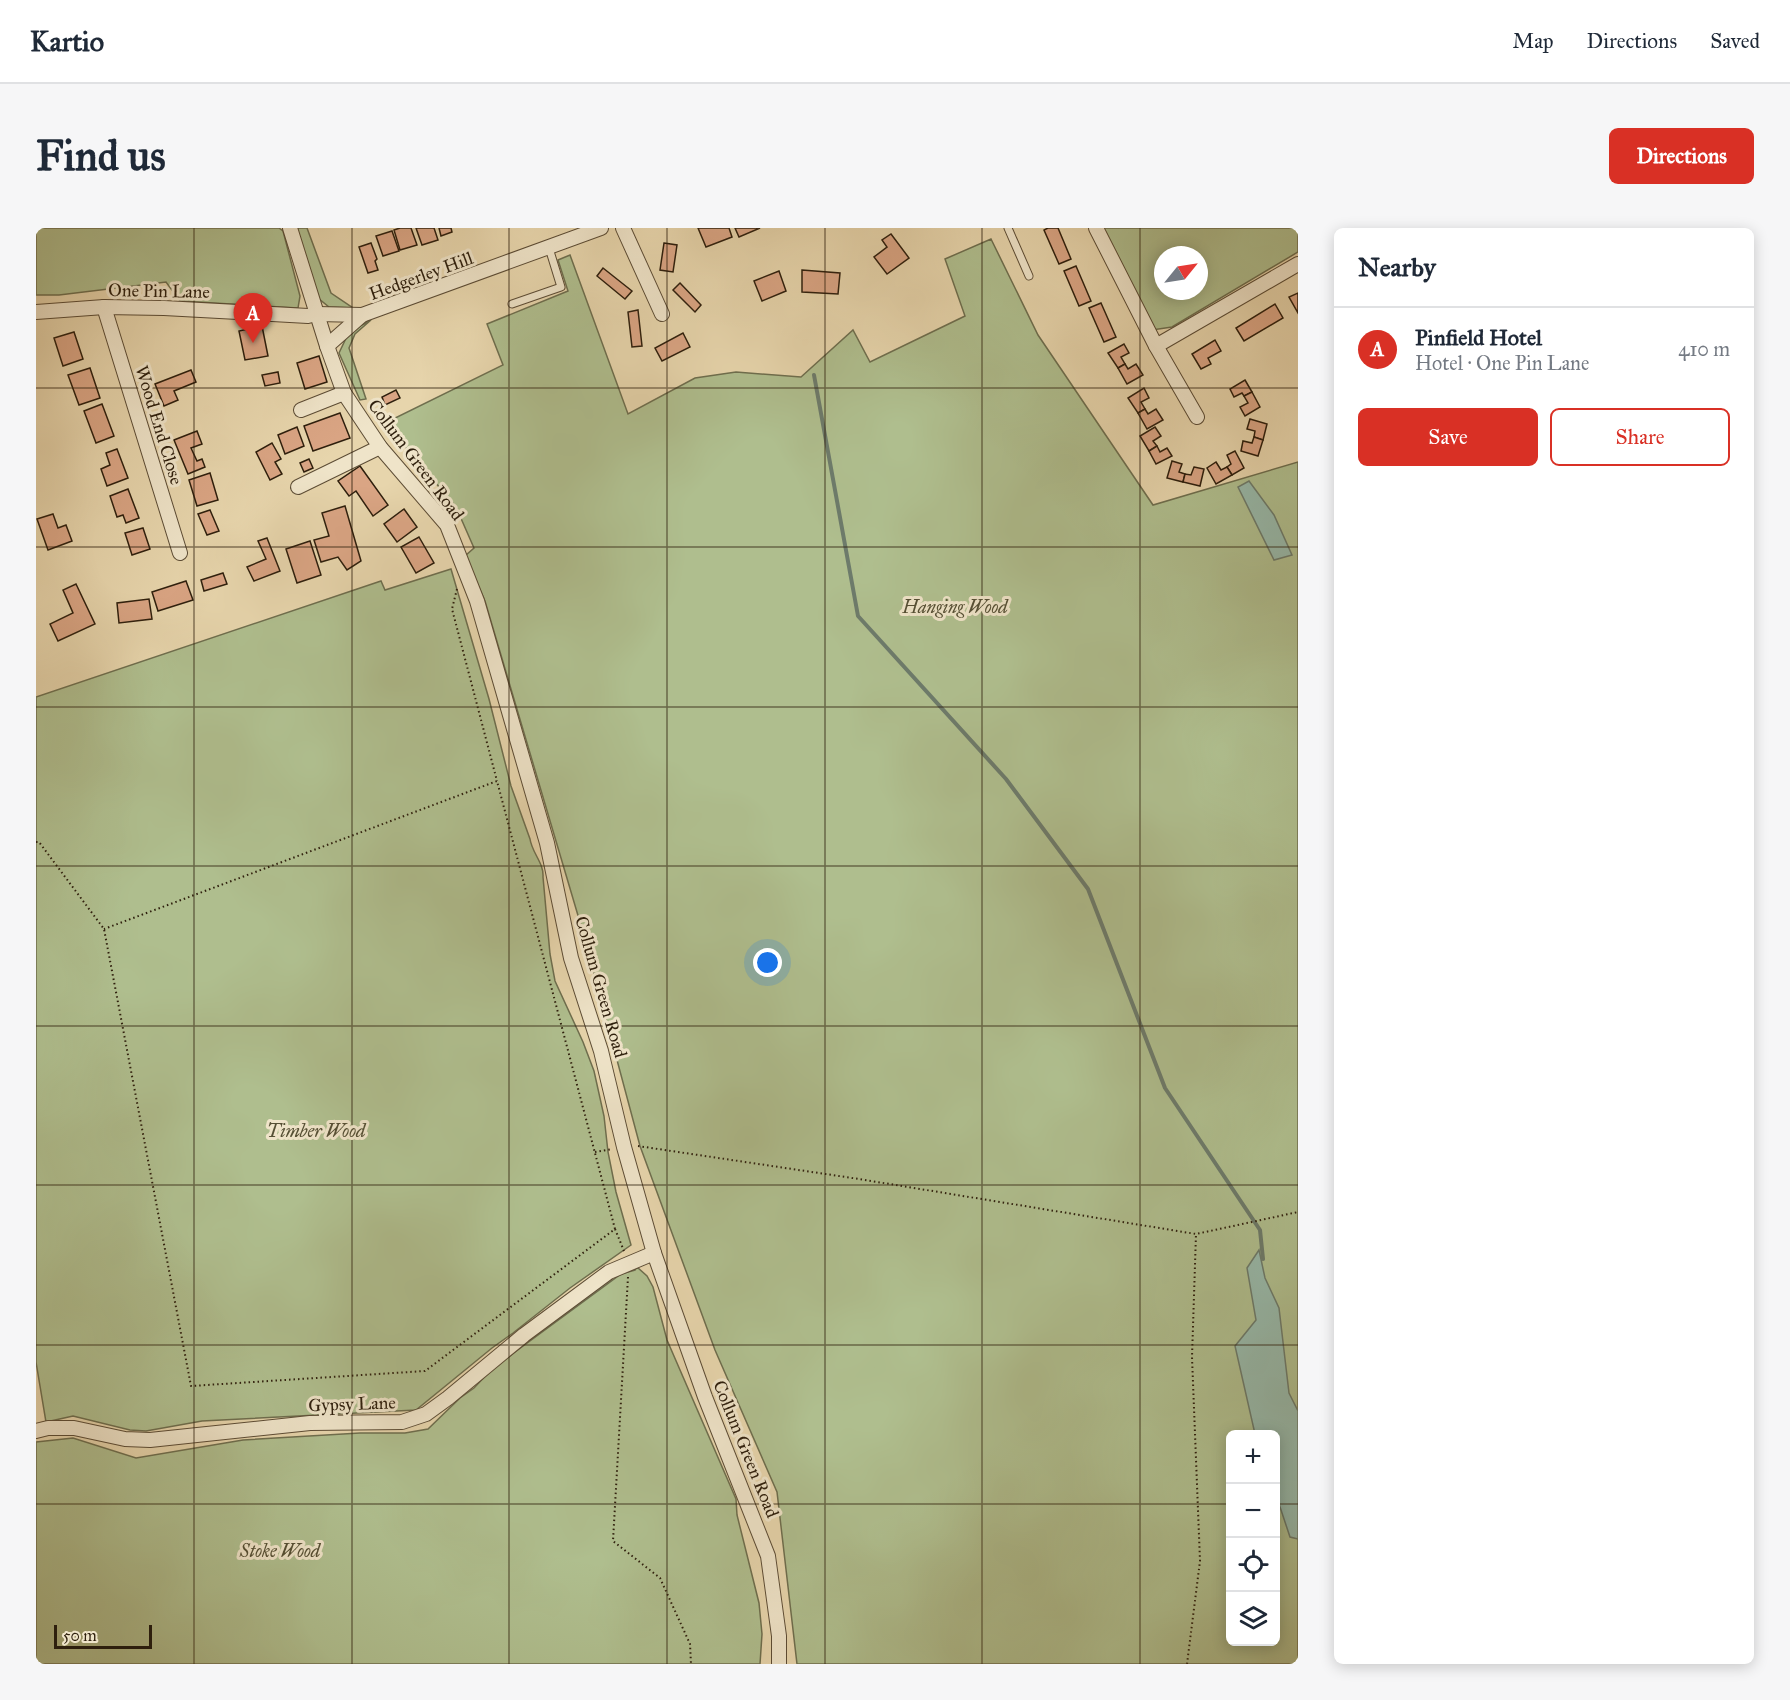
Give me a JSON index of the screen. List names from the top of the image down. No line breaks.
{"streets":{"street":["Hedgerley Hill","One Pin Lane","Wood End Close","Collum Green Road","Gypsy Lane"]},"crossings":[["Hedgerley Hill","One Pin Lane"],["Hedgerley Hill","Collum Green Road"],["One Pin Lane","Wood End Close"],["One Pin Lane","Collum Green Road"],["Collum Green Road","Gypsy Lane"]],"parks":["Hanging Wood","Timber Wood","Stoke Wood"],"scale_bar":"50 m","north":"top right","page":{"header":"Kartio","nav":["Map","Directions","Saved"],"buttons":["Directions",["Save","Share"]],"title":"Find us","heading":"Nearby","pins":"A","list":[{"mark":"A","name":"Pinfield Hotel","note":"Hotel · One Pin Lane","value":"410 m"}],"map_buttons":["+","−"],"scale":"50 m"}}
